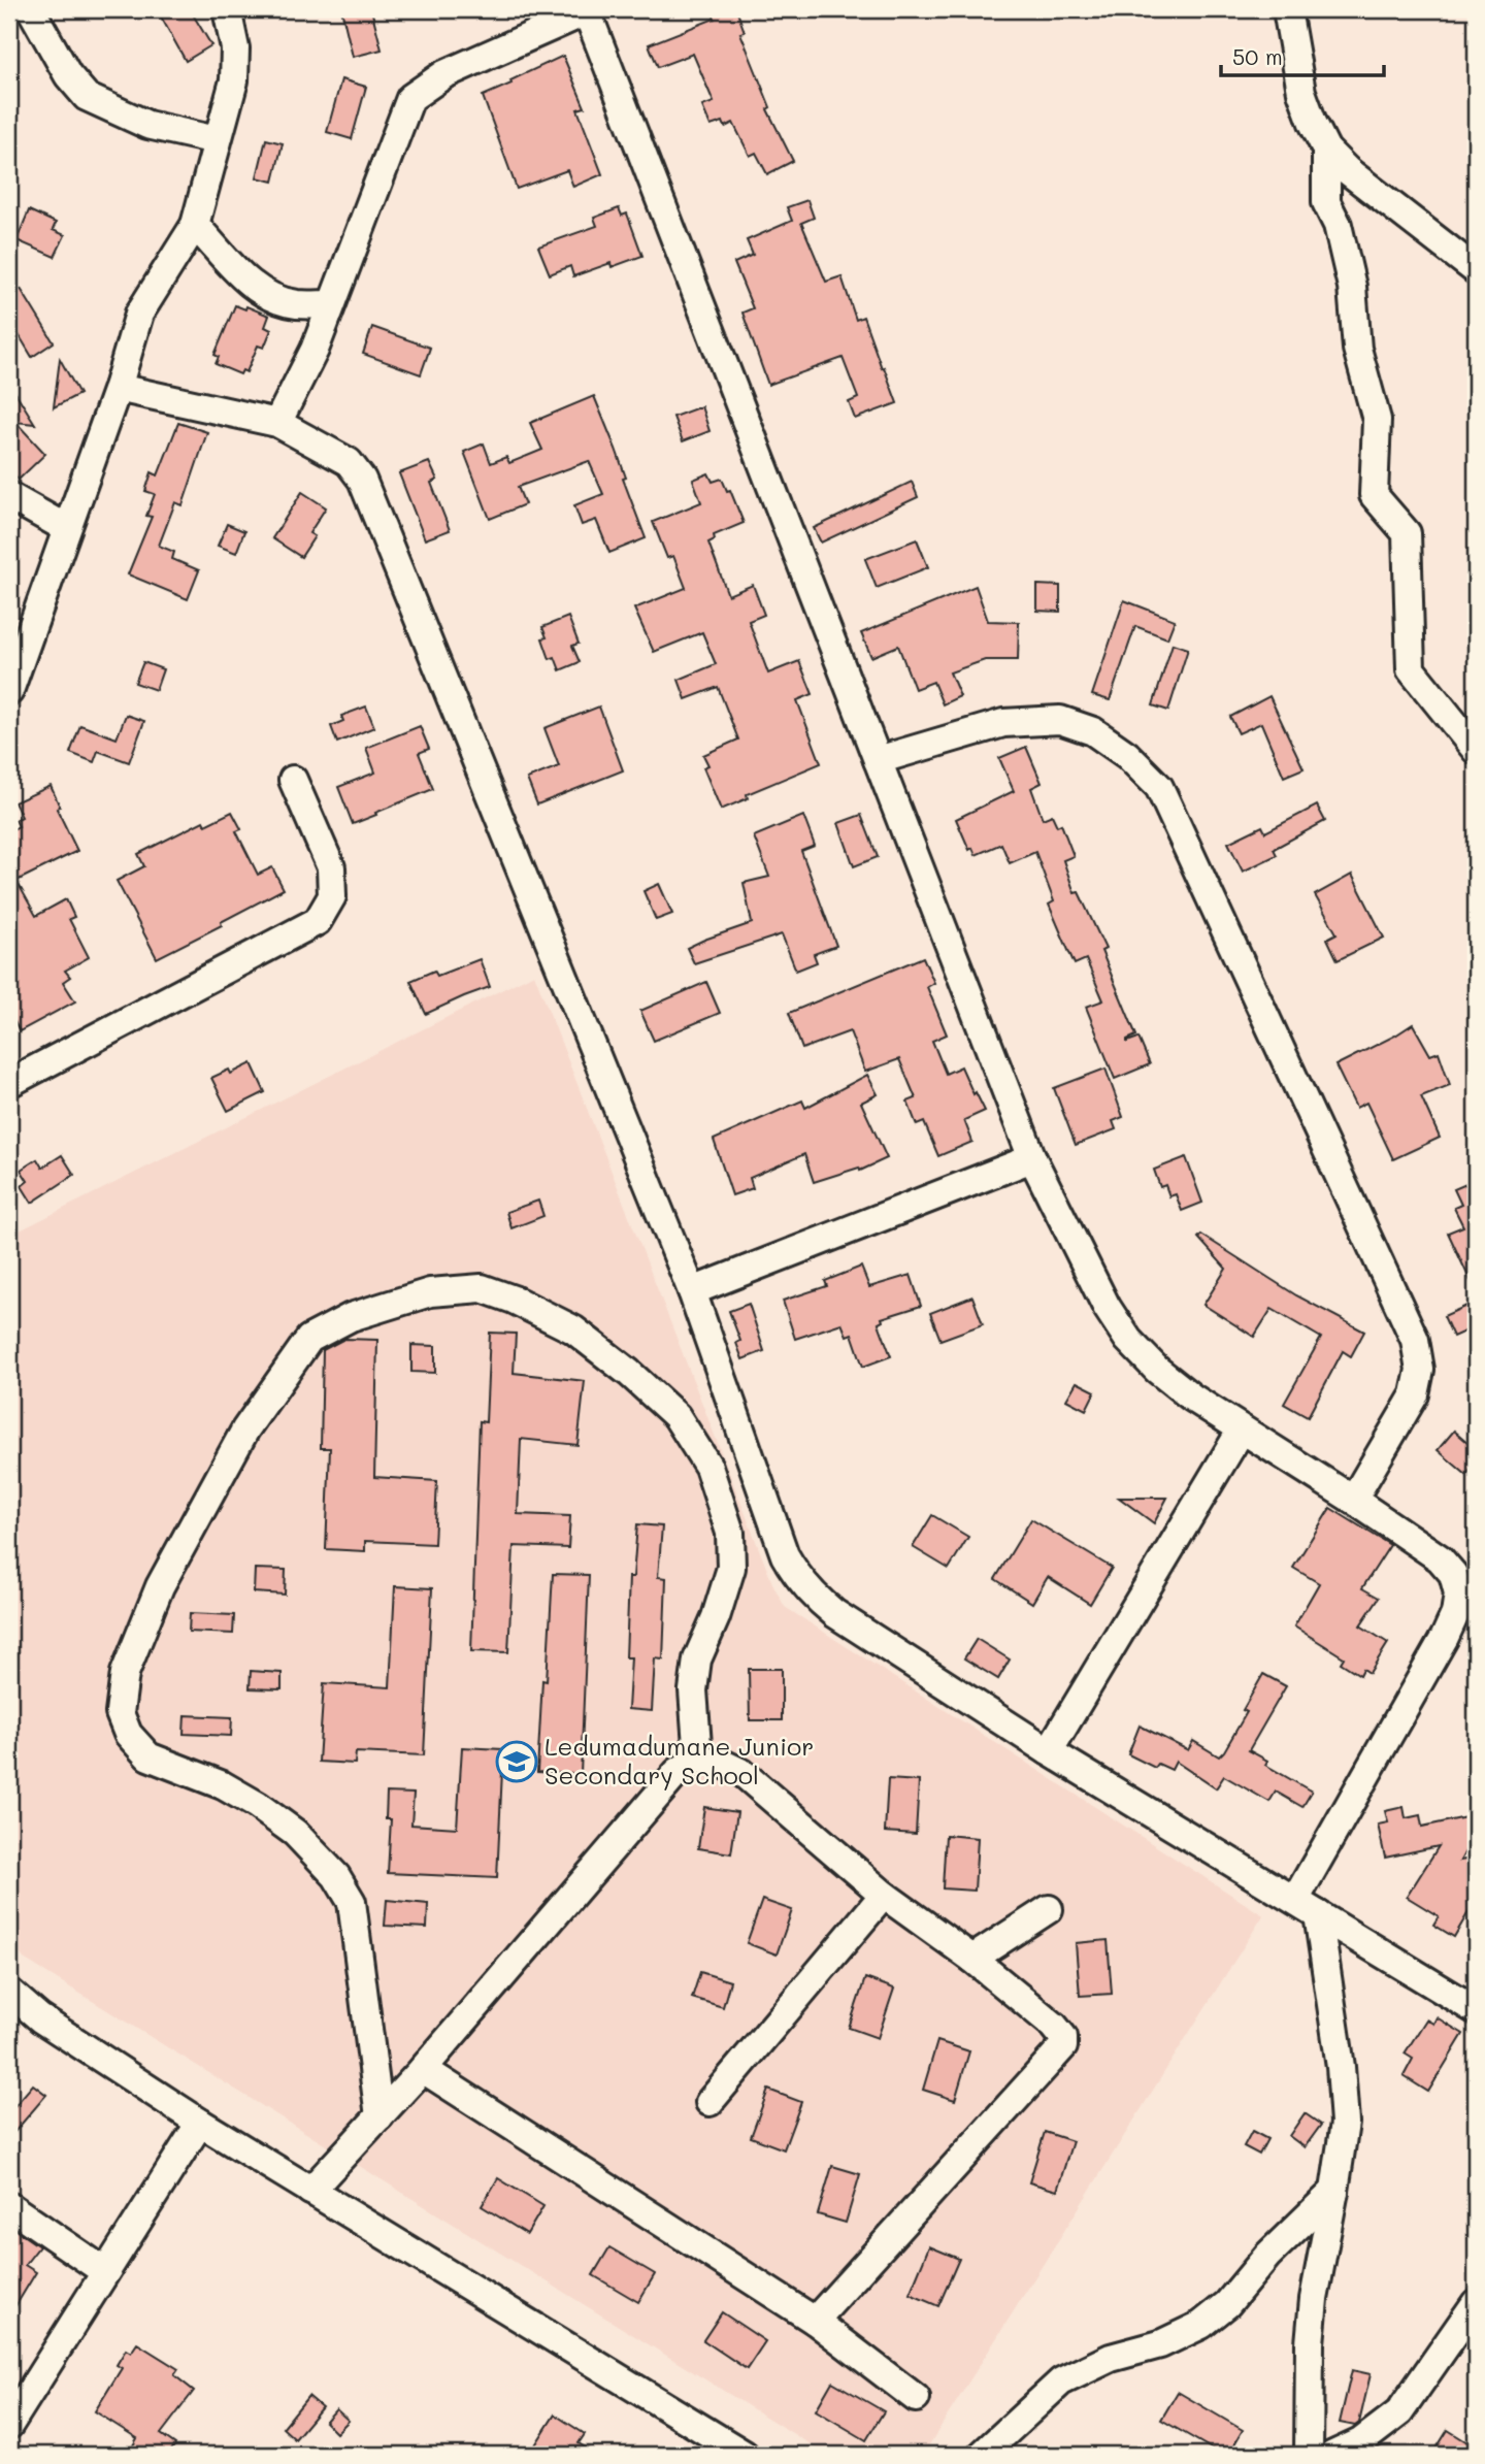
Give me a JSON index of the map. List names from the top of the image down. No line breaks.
{"places":{"school or university":["Ledumadumane Junior Secondary School"]},"scale_bar":"50 m"}
